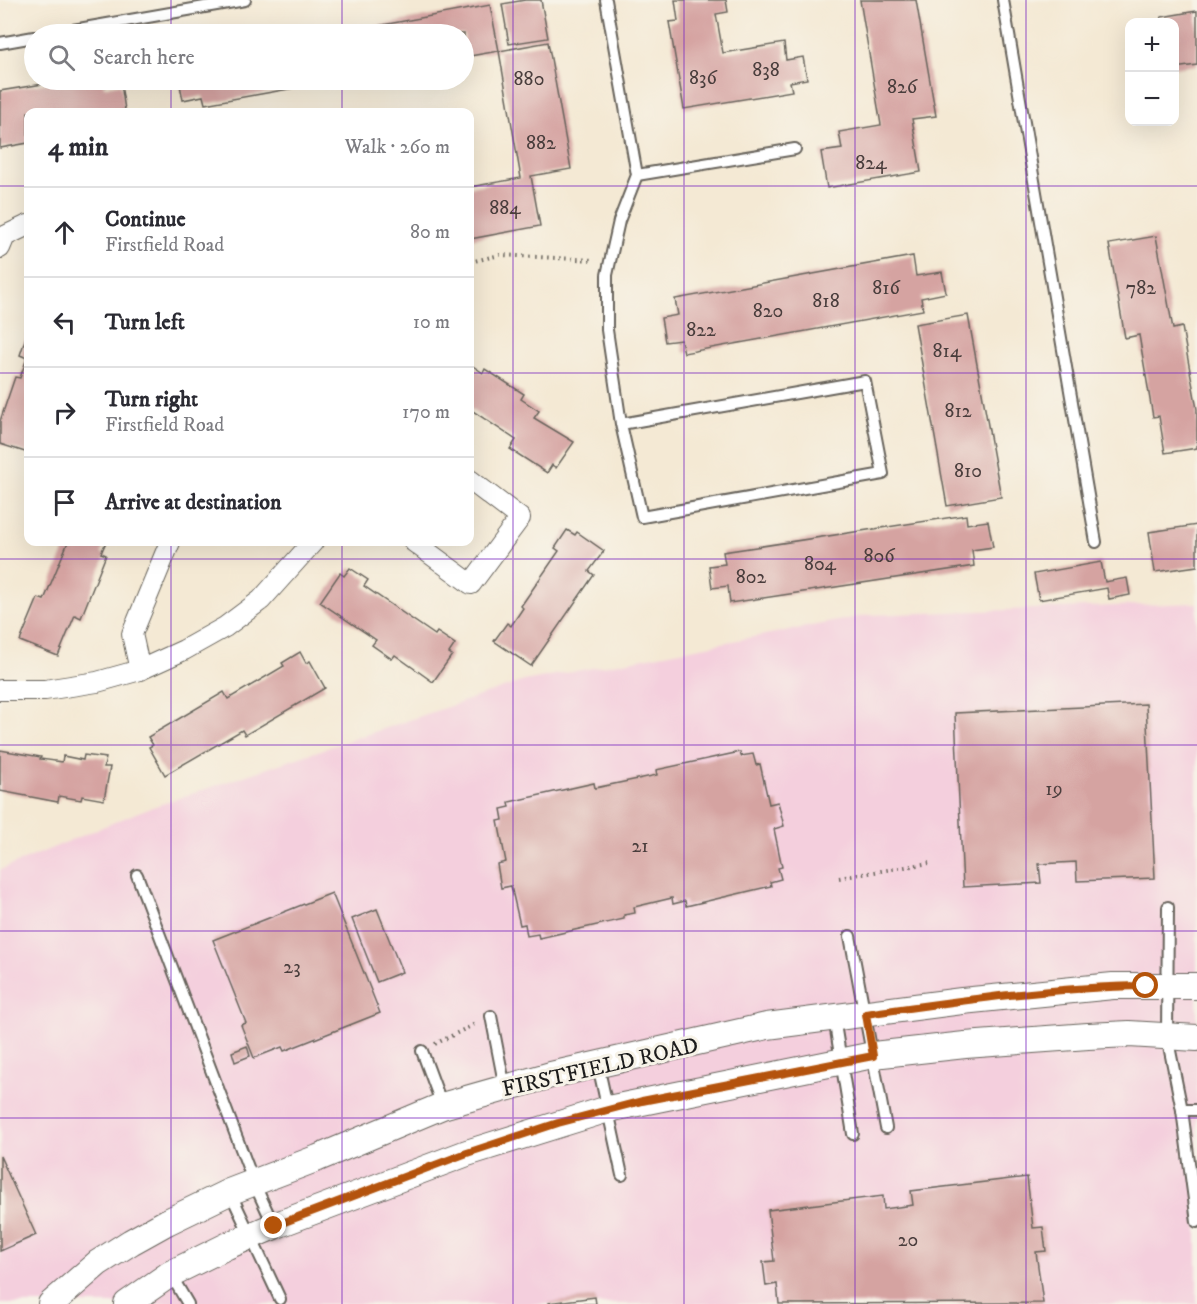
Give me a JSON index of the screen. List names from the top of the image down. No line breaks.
{"streets":{"street":["FIRSTFIELD ROAD"]},"house_numbers":["838","836","880","826","882","824","884","816","782","818","820","822","814","812","810","806","804","802","19","21","23","20"],"page":{"map_buttons":["+","−"],"search":"Search here","heading":["4 min","Walk · 260 m"],"list":[["Continue","Firstfield Road","80 m"],["Turn left","10 m"],["Turn right","Firstfield Road","170 m"],"Arrive at destination"]}}
